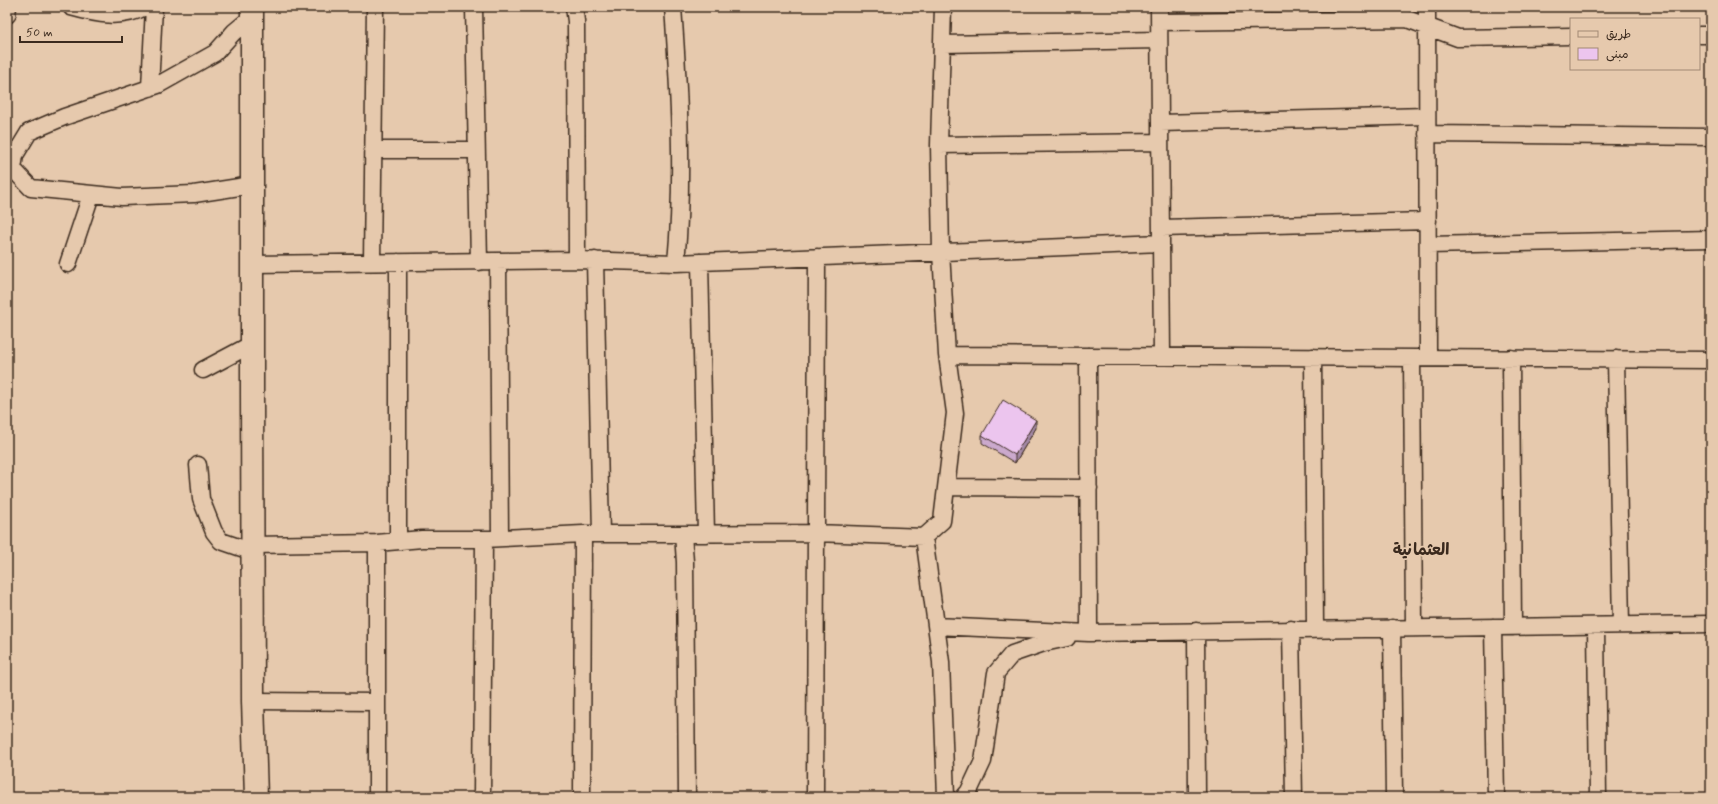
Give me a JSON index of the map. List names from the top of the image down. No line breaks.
{"districts":["العثمانية"],"legend":["طريق","مبنى"],"scale_bar":"50 m"}
